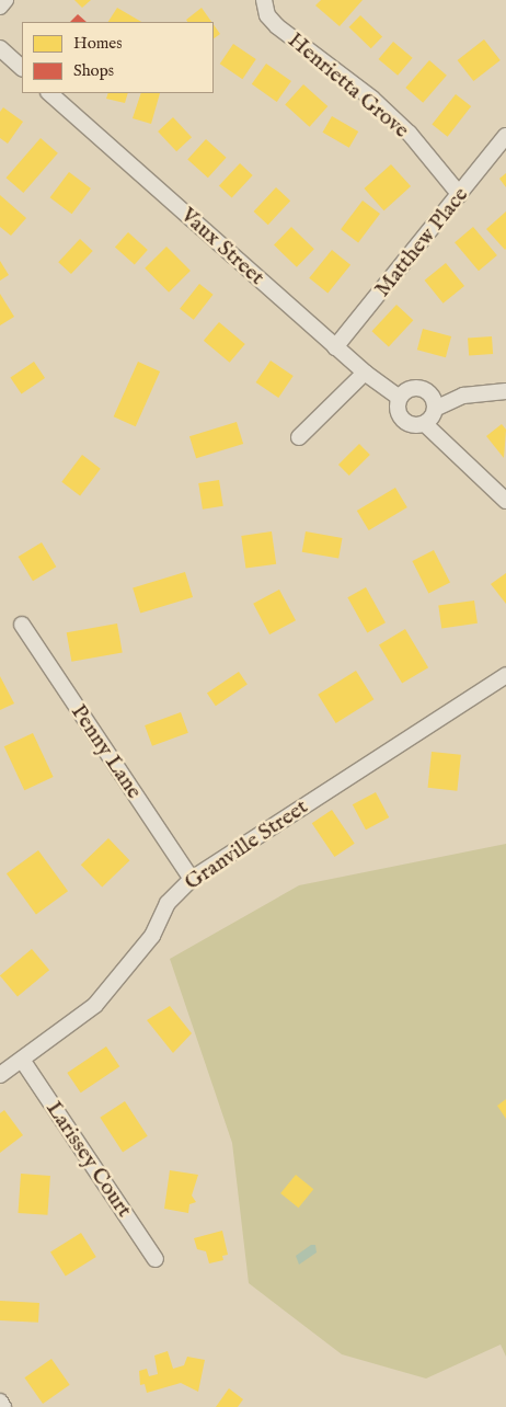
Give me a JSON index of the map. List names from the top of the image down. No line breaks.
{"streets":{"street":["Henrietta Grove","Matthew Place","Vaux Street","Penny Lane","Granville Street","Larissey Court"]},"crossings":[["Henrietta Grove","Matthew Place"],["Matthew Place","Vaux Street"],["Penny Lane","Granville Street"],["Granville Street","Larissey Court"]],"legend":["Homes","Shops"]}
